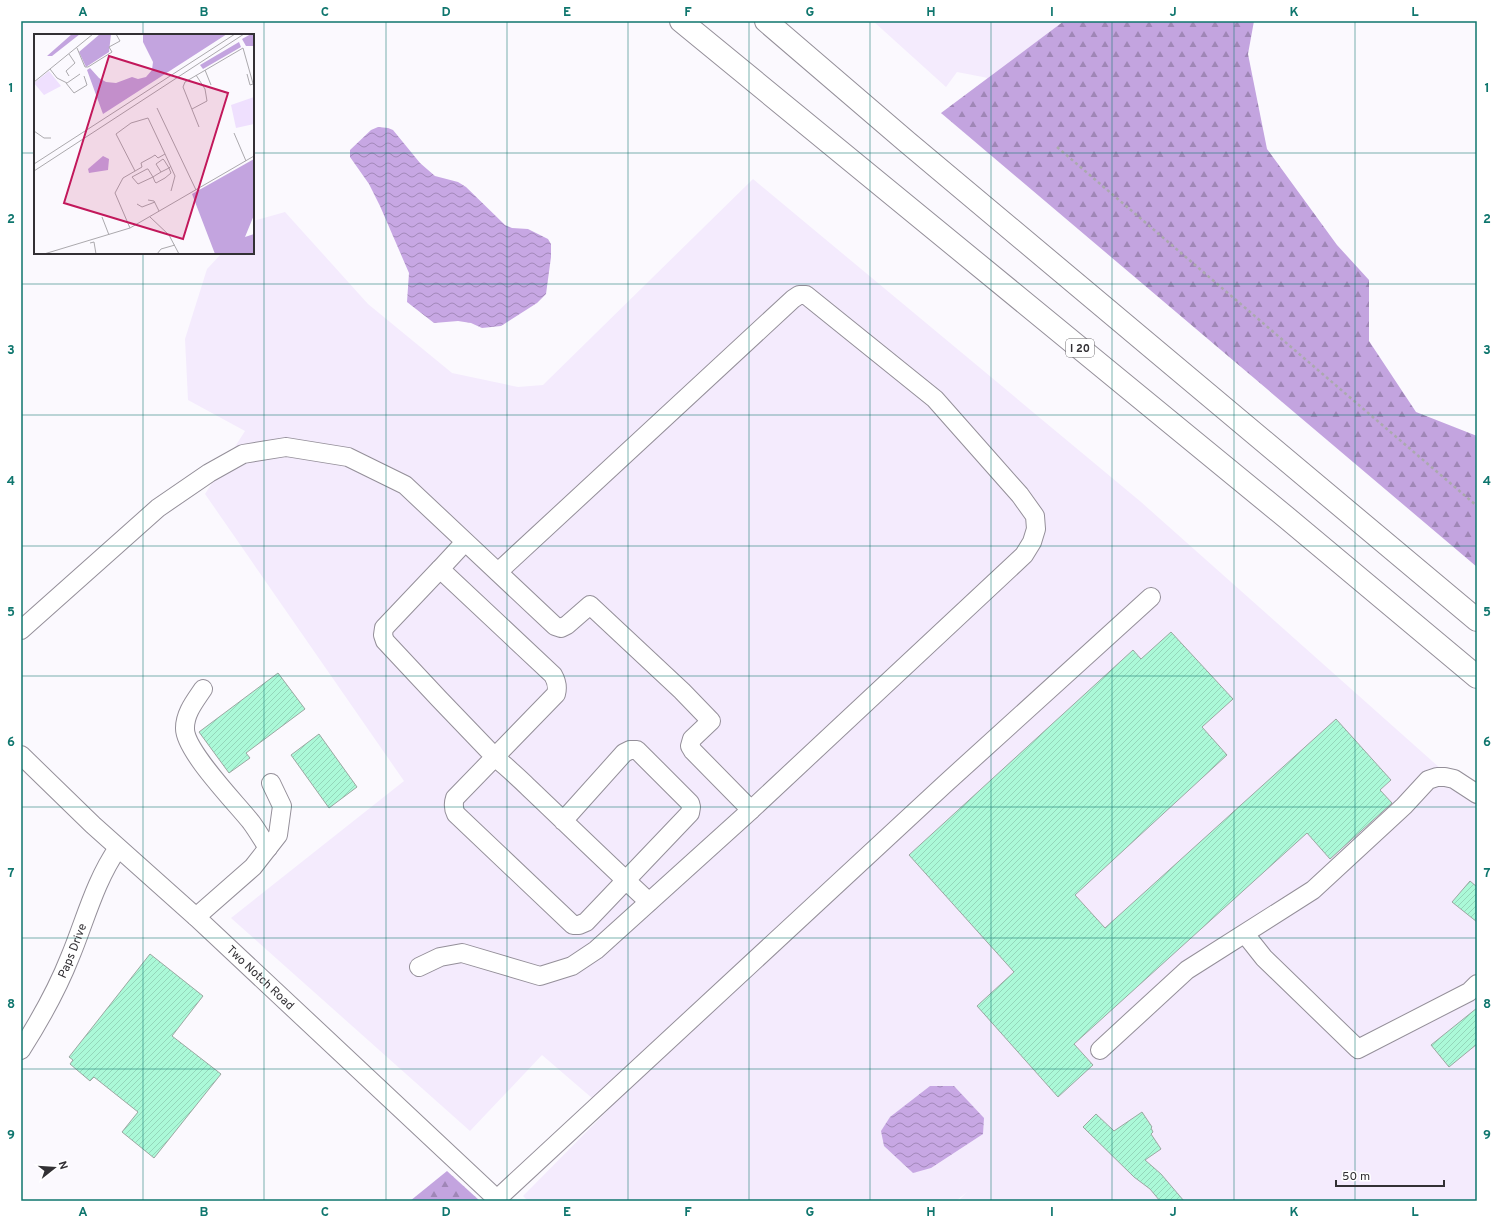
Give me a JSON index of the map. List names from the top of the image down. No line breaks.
{"streets":{"highway":["I 20"],"street":["Paps Drive","Two Notch Road"]},"crossings":[["Paps Drive","Two Notch Road"]],"scale_bar":"50 m","north":"right","grid":{"columns":["A","B","C","D","E","F","G","H","I","J","K","L"],"rows":["1","2","3","4","5","6","7","8","9"]}}
